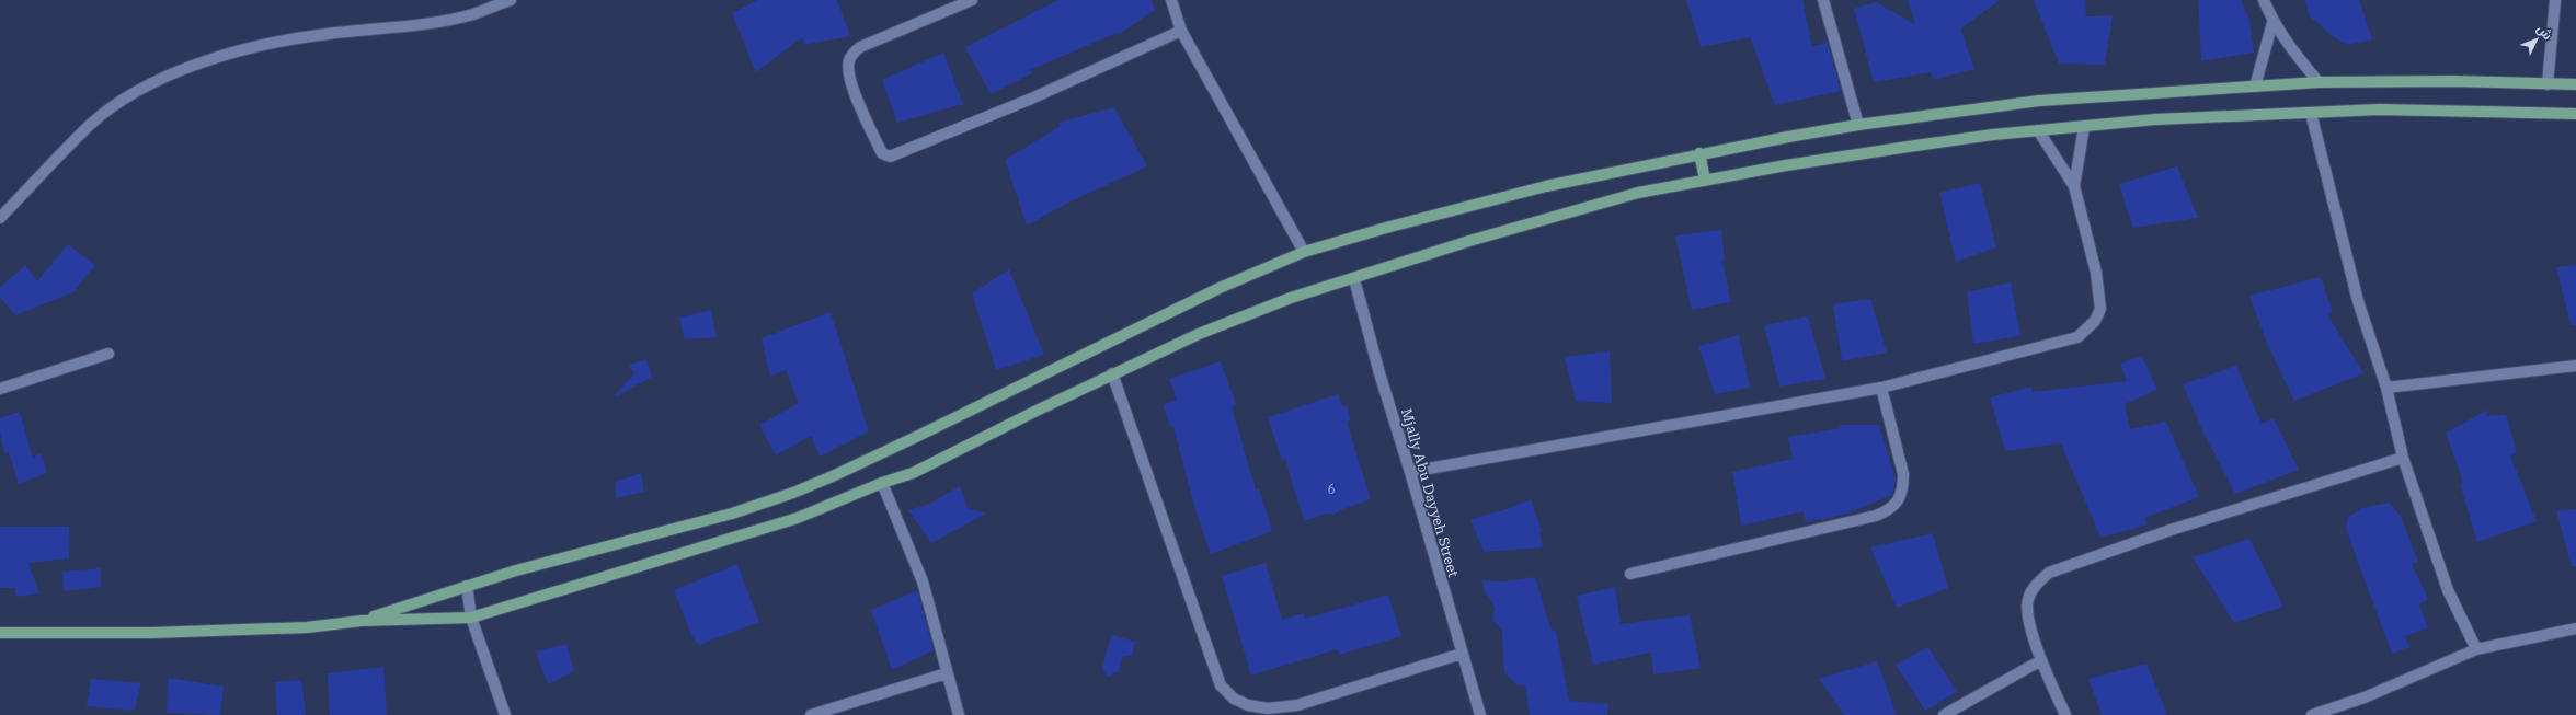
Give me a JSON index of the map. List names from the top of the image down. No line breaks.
{"streets":{"street":["Mjally Abu Dayyeh Street"]},"house_numbers":["6"],"north":"top right"}
